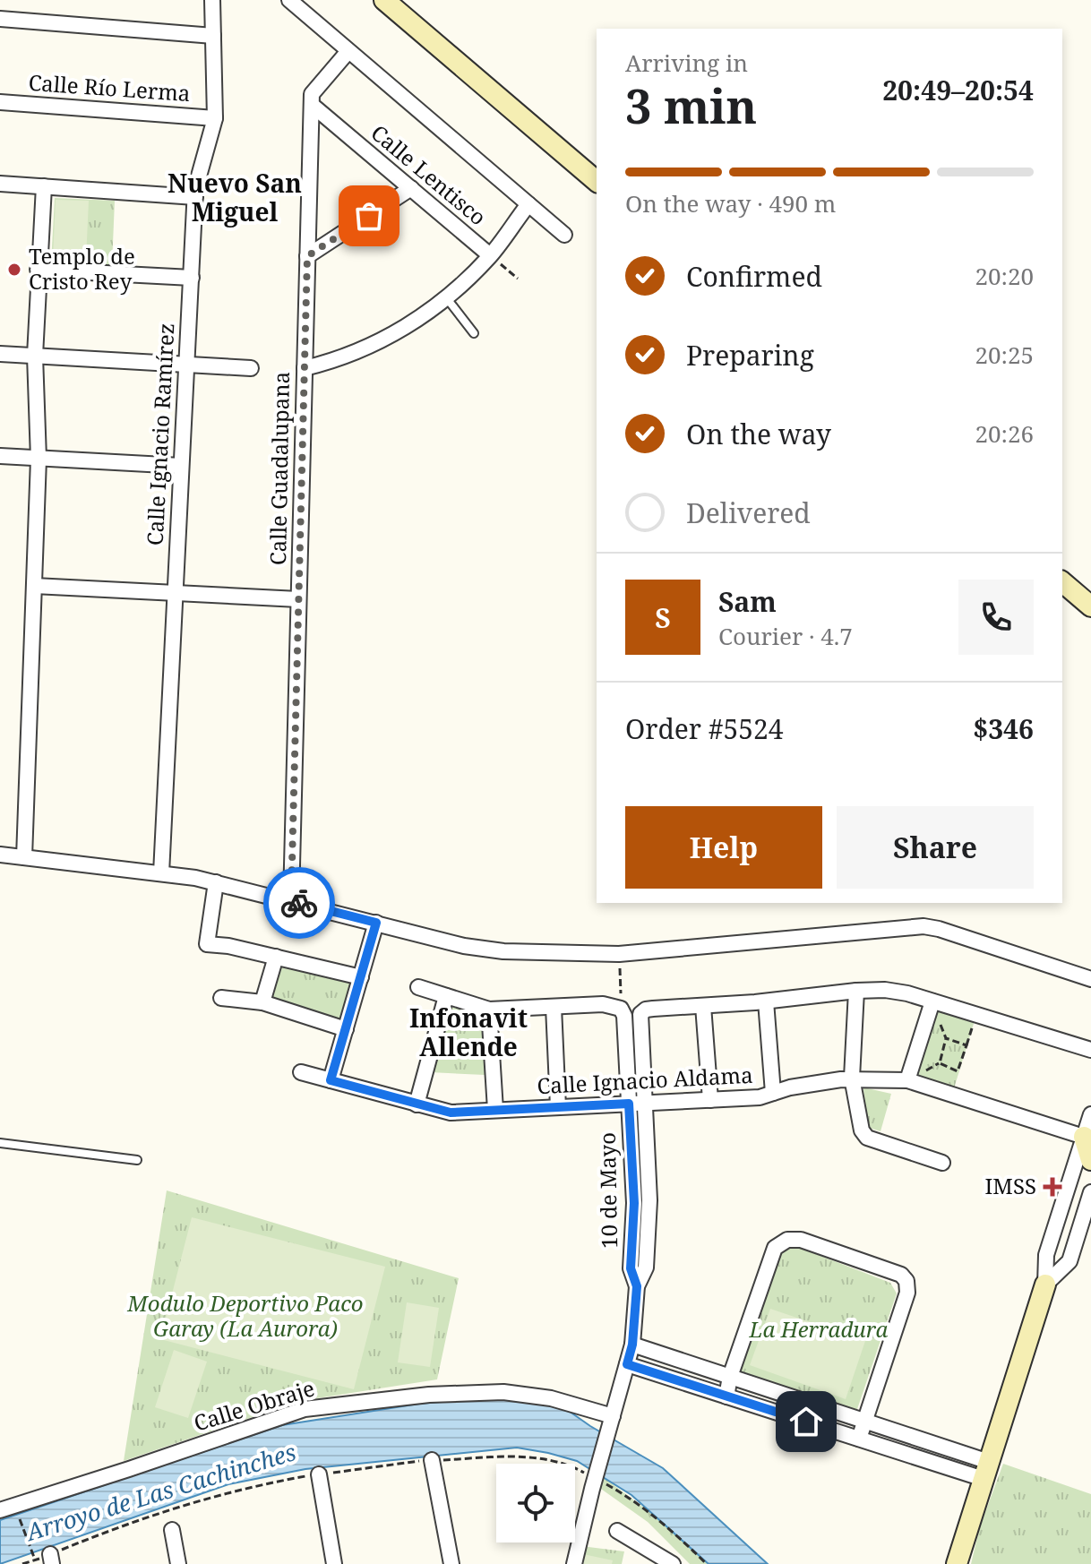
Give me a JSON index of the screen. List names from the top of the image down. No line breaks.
{"streets":{"street":["Calle Río Lerma","Calle Lentisco","Calle Ignacio Ramírez","Calle Guadalupana","Calle Ignacio Aldama","10 de Mayo","Calle Obraje"]},"crossings":[["Calle Río Lerma","Calle Ignacio Ramírez"],["Calle Lentisco","Calle Guadalupana"],["Calle Ignacio Aldama","10 de Mayo"],["10 de Mayo","Calle Obraje"]],"districts":["Nuevo San Miguel","Infonavit Allende"],"water":["Arroyo de Las Cachinches"],"parks":["Modulo Deportivo Paco Garay (La Aurora)","La Herradura"],"places":{"other":["Templo de Cristo Rey"],"health":["IMSS"]},"page":{"heading":["3 min","Arriving in","20:49–20:54"],"panel":["Sam","Courier · 4.7","Order #5524","$346"],"bar":"On the way · 490 m","list":[["Confirmed","20:20"],["Preparing","20:25"],["On the way","20:26"],"Delivered"],"round":"S","buttons":["Help","Share"]}}
